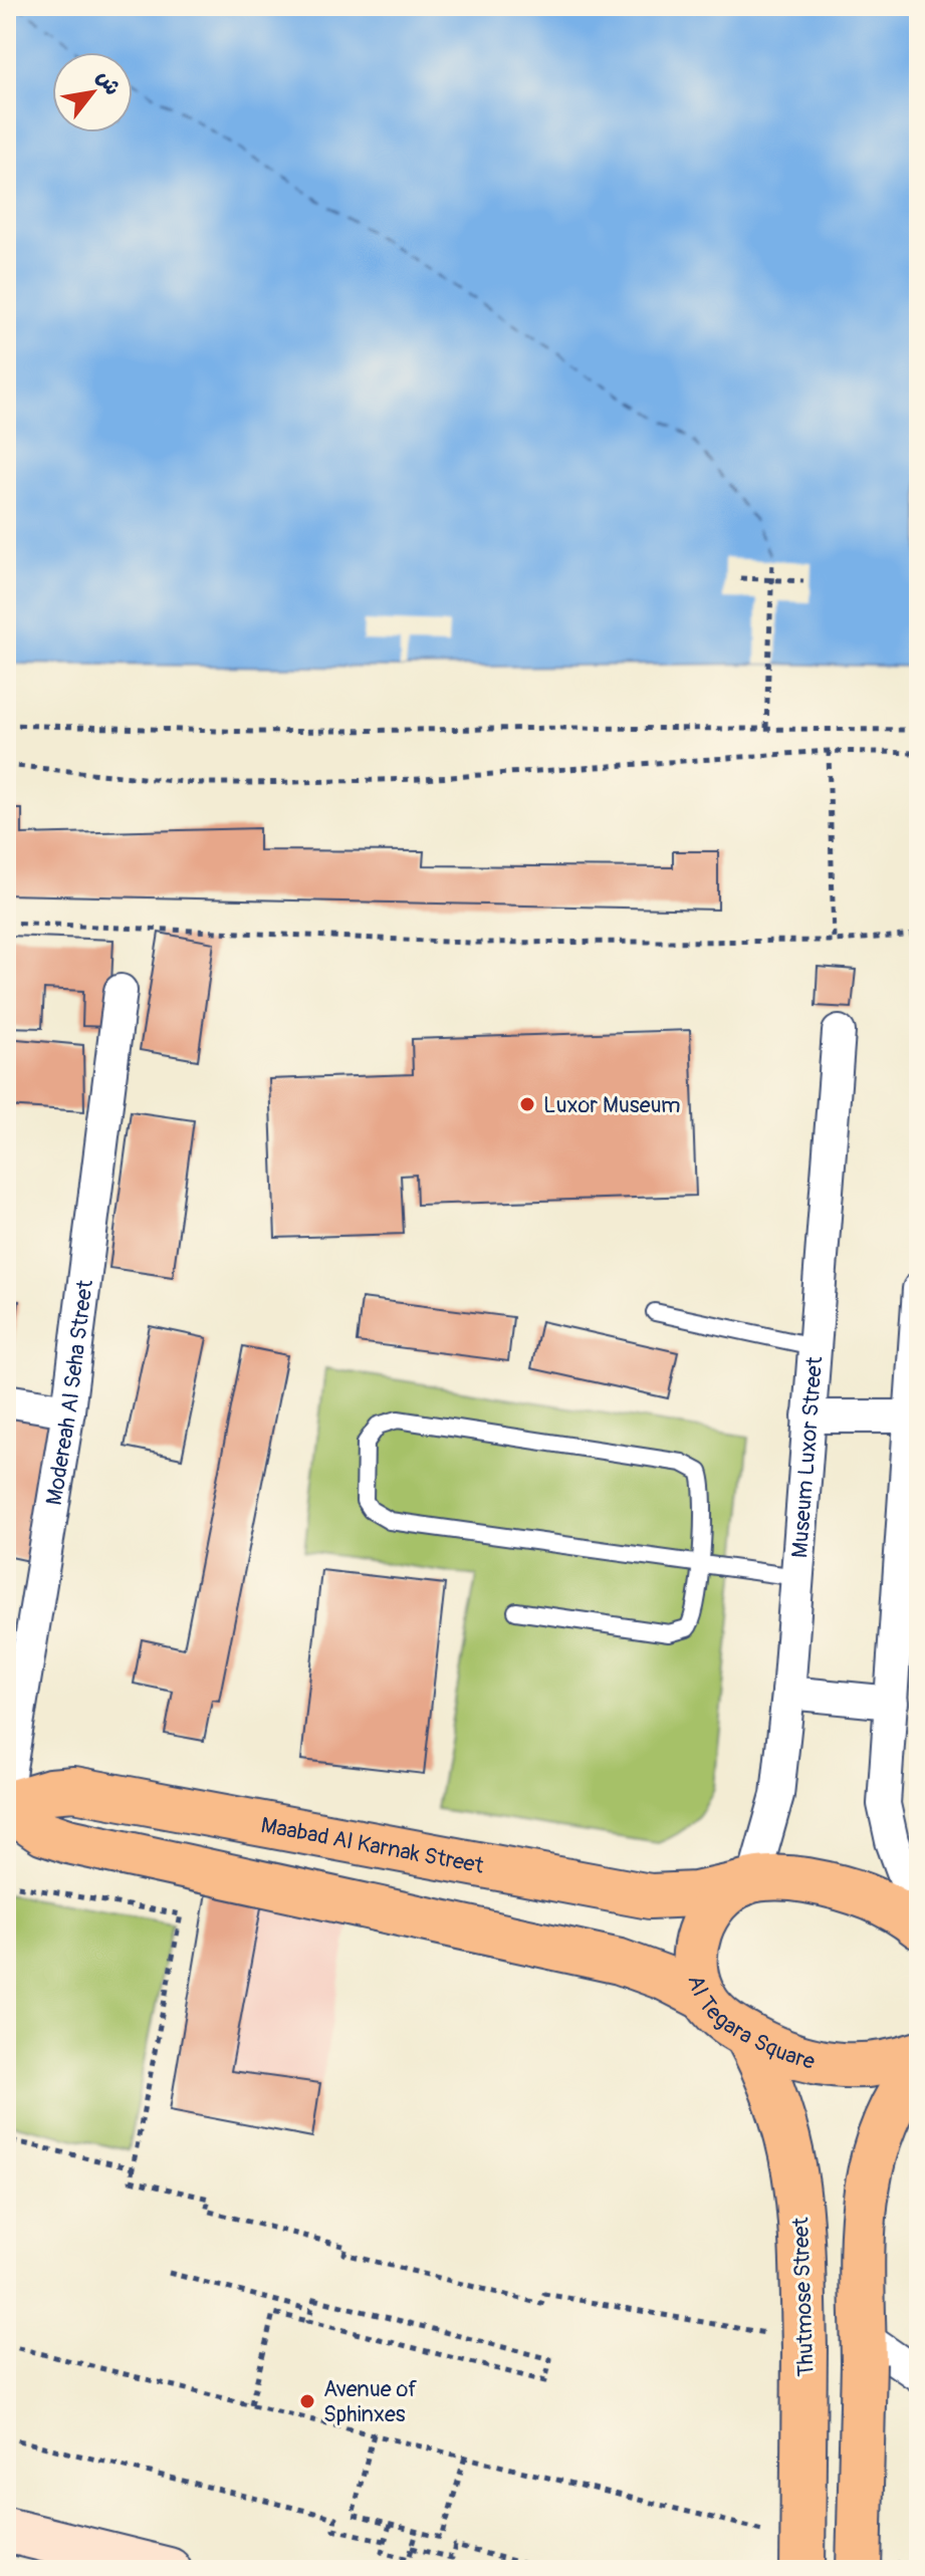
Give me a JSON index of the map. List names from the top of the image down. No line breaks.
{"streets":{"main road":["Maabad Al Karnak Street","Al Tegara Square","Thutmose Street"],"street":["Modereah Al Seha Street","Museum Luxor Street"]},"crossings":[["Museum Luxor Street","Maabad Al Karnak Street"],["Museum Luxor Street","Al Tegara Square"],["Maabad Al Karnak Street","Al Tegara Square"],["Al Tegara Square","Thutmose Street"]],"places":["Luxor Museum","Avenue of Sphinxes"],"north":"top right"}
